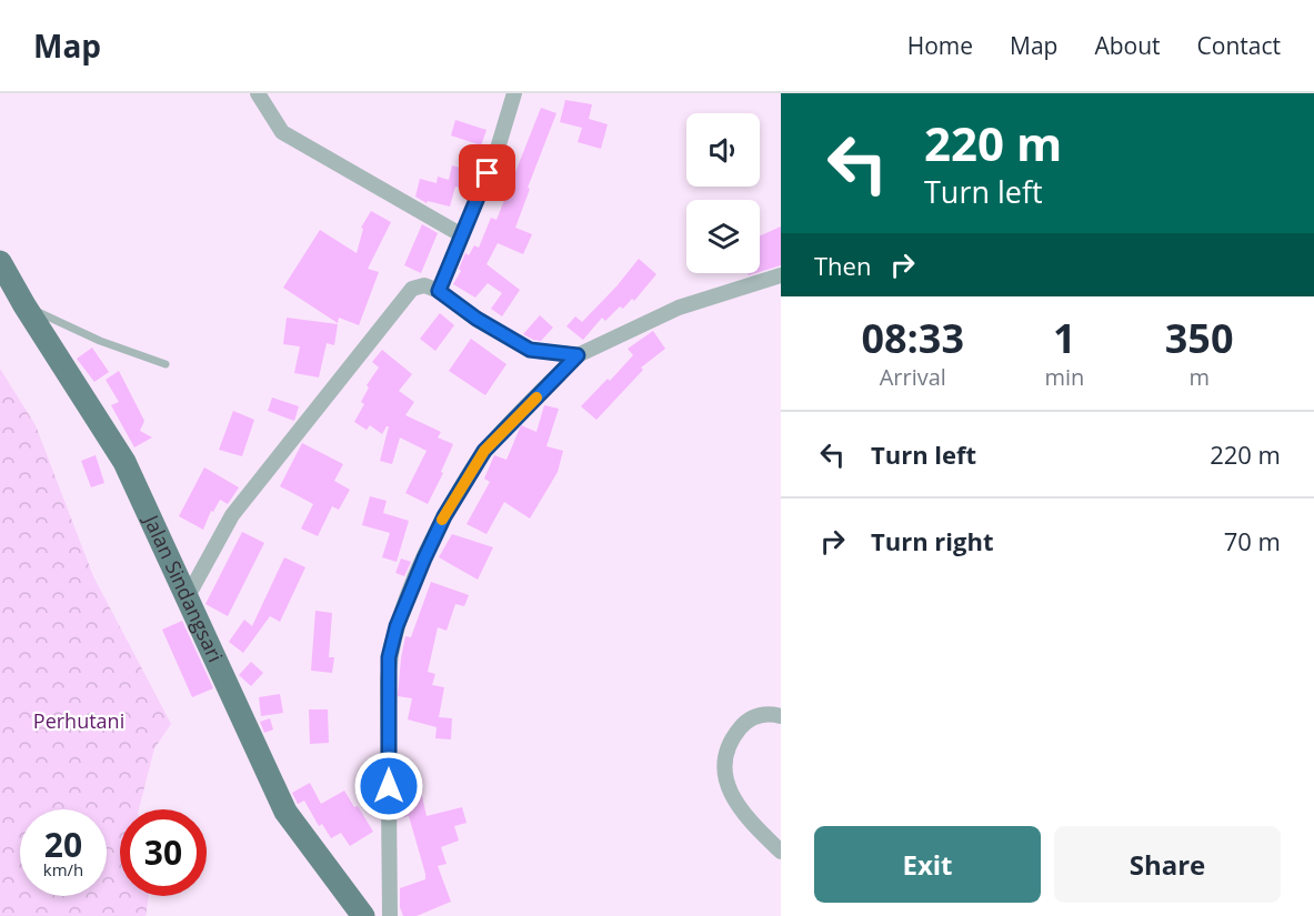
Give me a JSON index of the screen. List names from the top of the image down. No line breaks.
{"streets":{"main road":["Jalan Sindangsari"]},"parks":["Perhutani"],"page":{"header":"Map","nav":["Home","Map","About","Contact"],"turn":["220 m","Turn left"],"then":"Then","eta":["08:33","Arrival","1","min","350","m"],"list":[{"name":"Turn left","value":"220 m"},{"name":"Turn right","value":"70 m"}],"speed":"20 km/h","limit":"30","buttons":["Exit","Share"]}}
